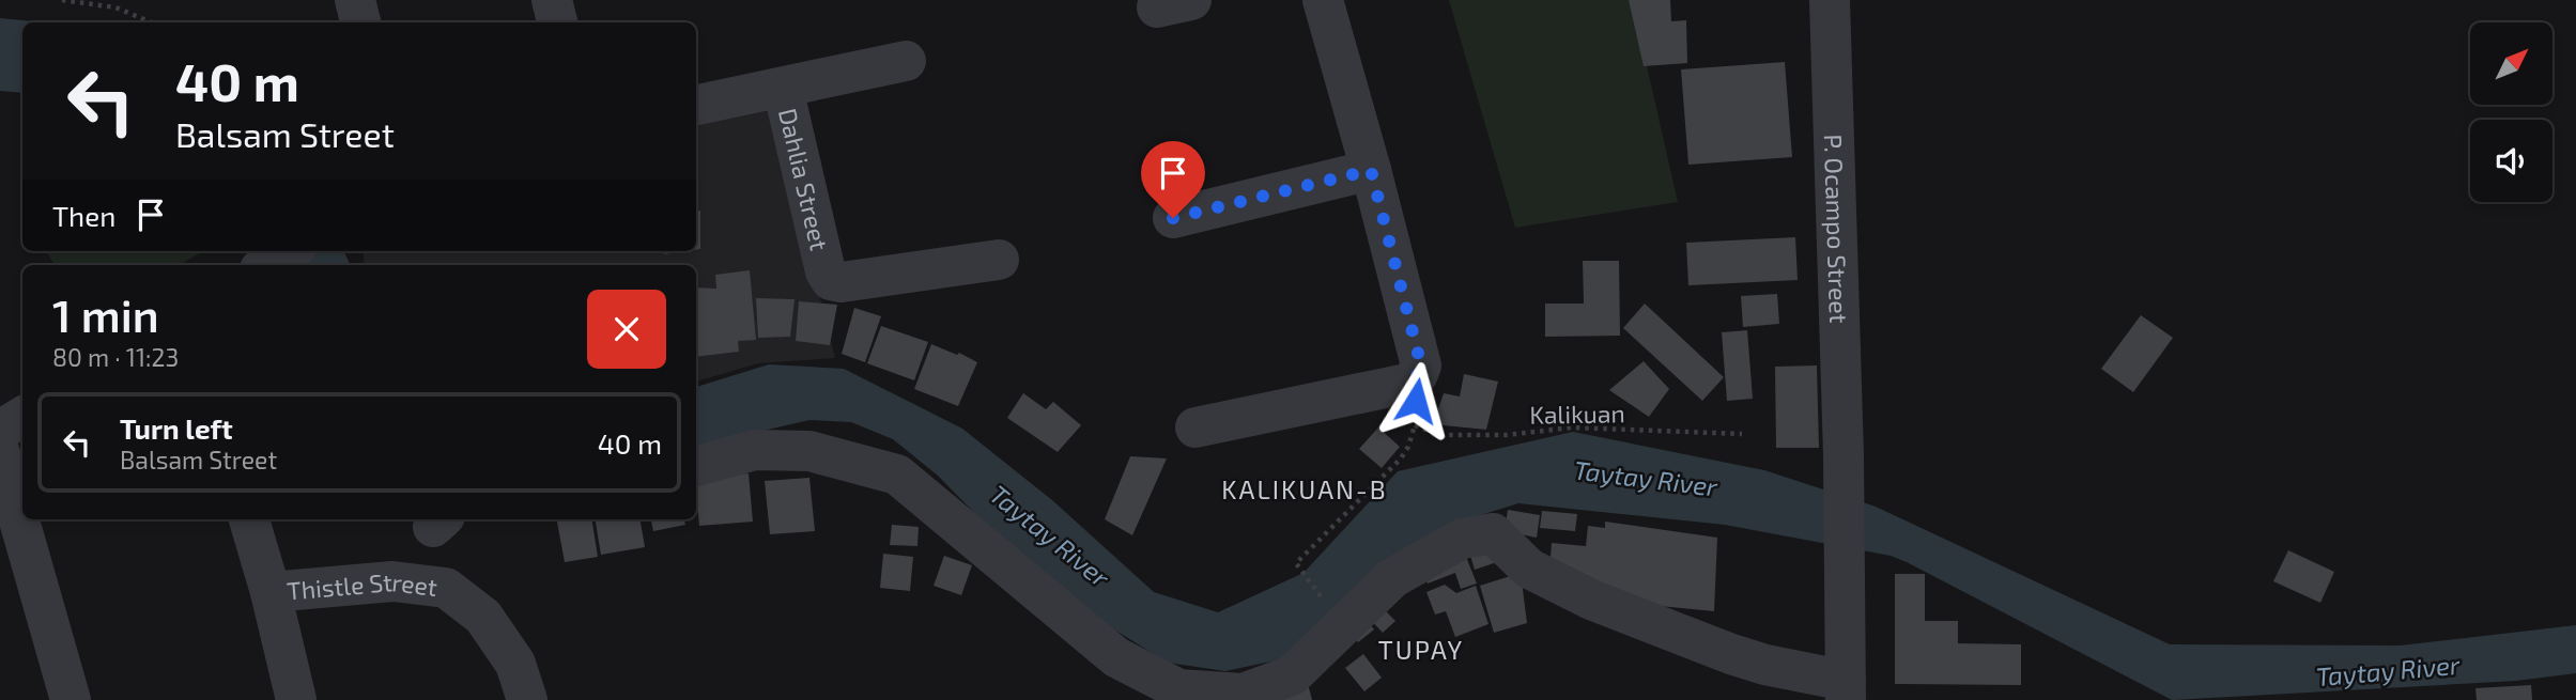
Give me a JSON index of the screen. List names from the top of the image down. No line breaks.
{"streets":{"street":["Dahlia Street","P. Ocampo Street","Thistle Street"],"path":["Kalikuan"]},"districts":["KALIKUAN-B","TUPAY"],"water":["Taytay River"],"north":"top right","page":{"turn":["40 m","Balsam Street"],"then":"Then","heading":["1 min","80 m · 11:23"],"list":[{"name":"Turn left","note":"Balsam Street","value":"40 m"}]}}
